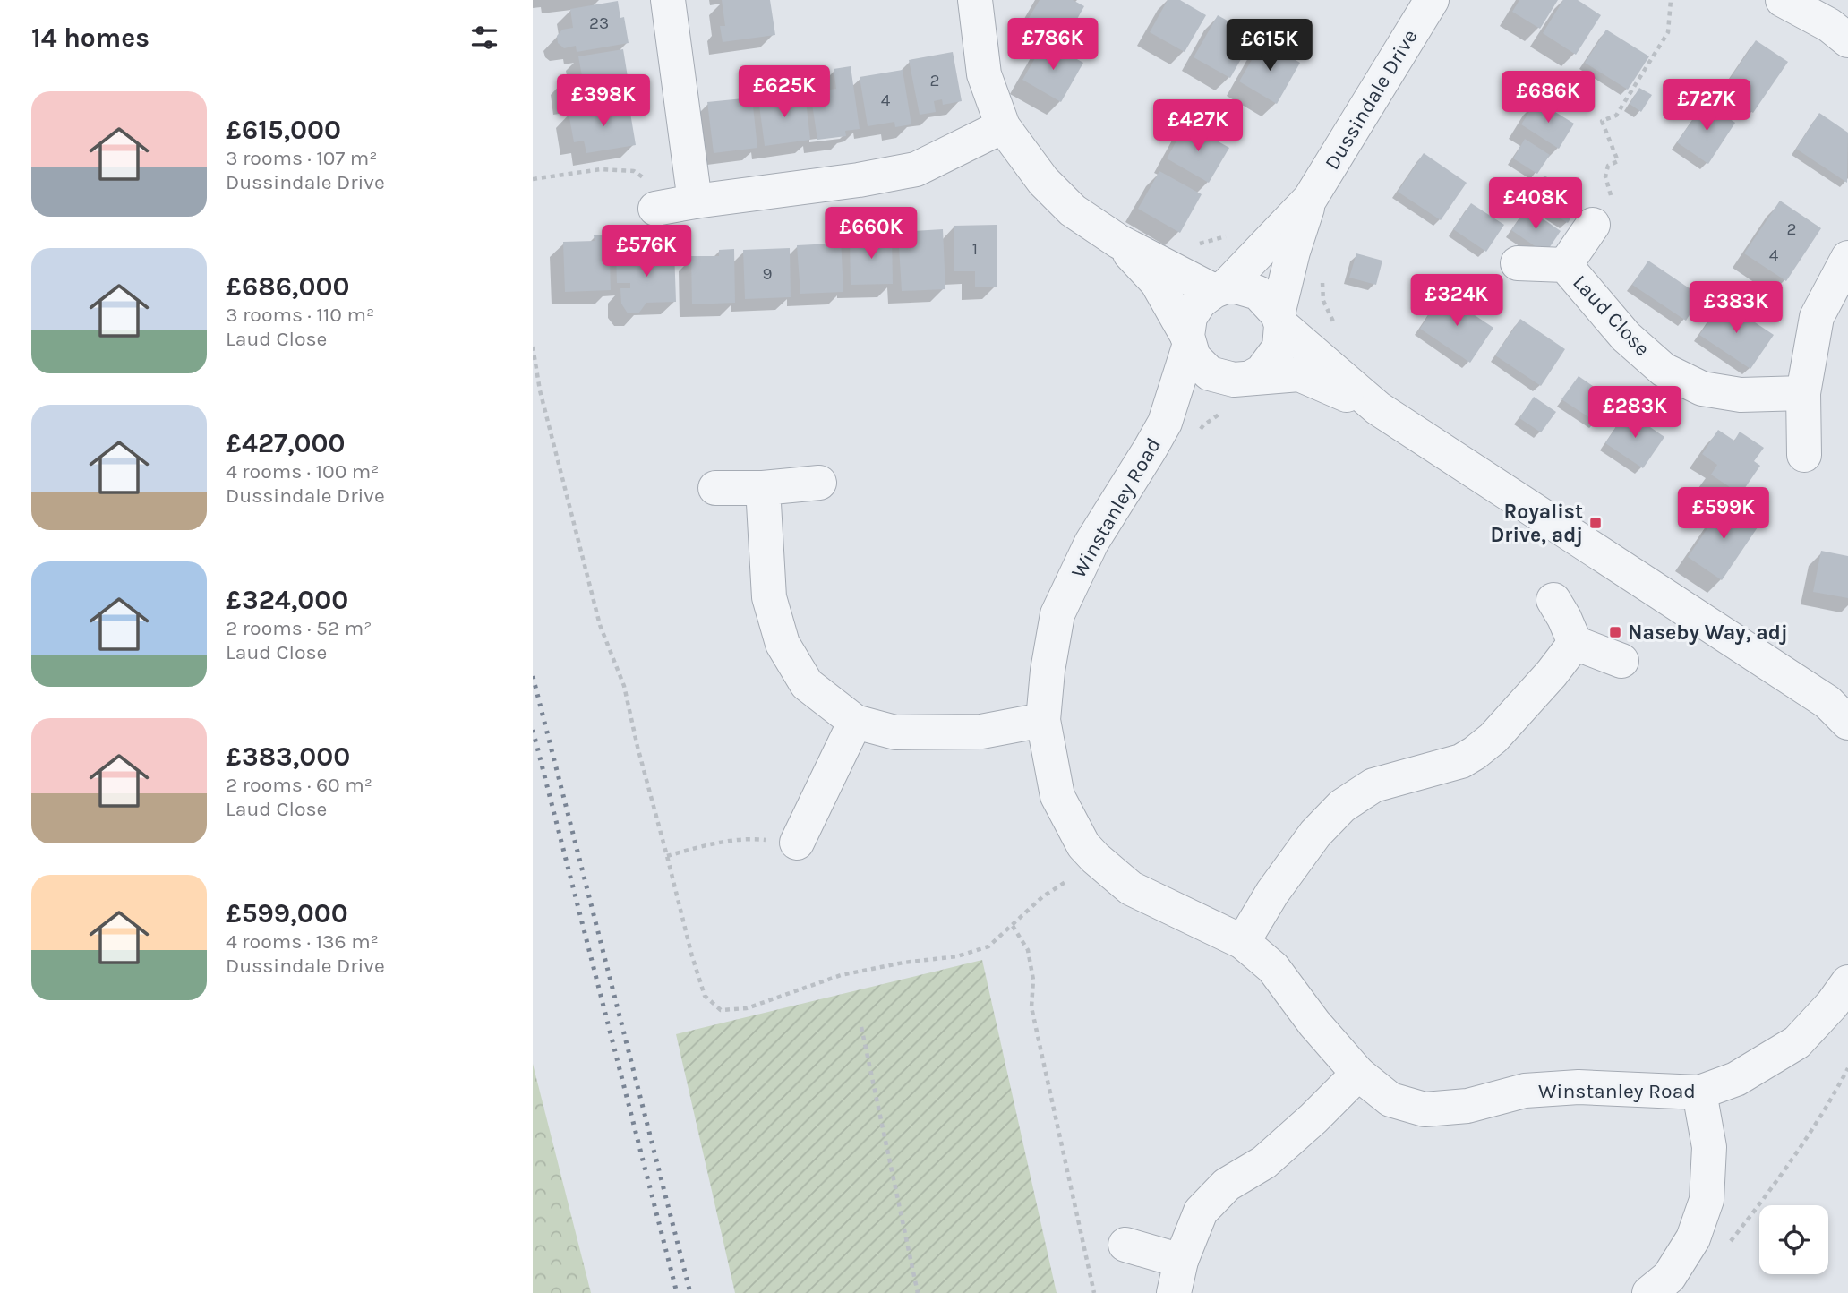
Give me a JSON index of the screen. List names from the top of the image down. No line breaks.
{"streets":{"street":["Dussindale Drive","Laud Close","Winstanley Road"]},"crossings":[["Dussindale Drive","Winstanley Road"]],"places":{"transit":["Royalist Drive, adj","Naseby Way, adj"]},"house_numbers":["23","2","4","2","1","4","9"],"page":{"heading":"14 homes","price":["£786K","£615K","£625K","£686K","£398K","£727K","£427K","£408K","£660K","£576K","£324K","£383K","£283K","£599K"],"list":[{"name":"£615,000","note":"3 rooms · 107 m² · Dussindale Drive"},{"name":"£686,000","note":"3 rooms · 110 m² · Laud Close"},{"name":"£427,000","note":"4 rooms · 100 m² · Dussindale Drive"},{"name":"£324,000","note":"2 rooms · 52 m² · Laud Close"},{"name":"£383,000","note":"2 rooms · 60 m² · Laud Close"},{"name":"£599,000","note":"4 rooms · 136 m² · Dussindale Drive"}]}}
